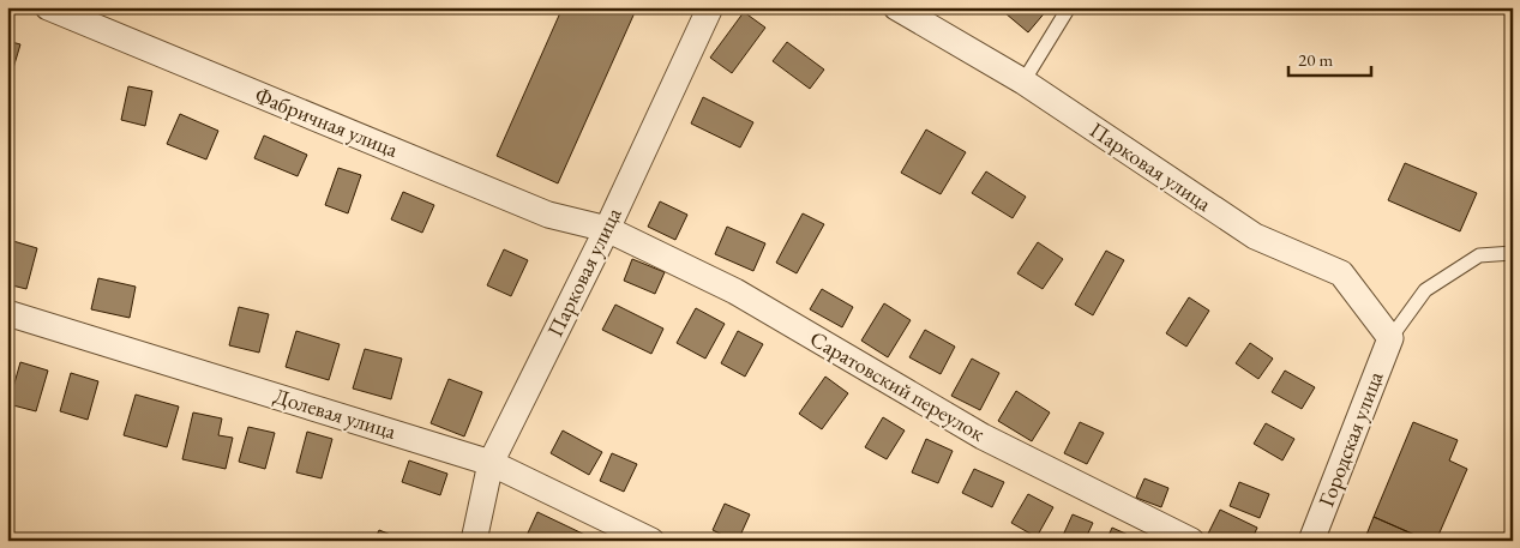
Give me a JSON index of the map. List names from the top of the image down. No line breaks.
{"streets":{"street":["Фабричная улица","Парковая улица","Саратовский переулок","Долевая улица","Городская улица"]},"crossings":[["Фабричная улица","Парковая улица"],["Фабричная улица","Саратовский переулок"],["Парковая улица","Саратовский переулок"],["Парковая улица","Долевая улица"],["Парковая улица","Городская улица"]],"scale_bar":"20 m"}
